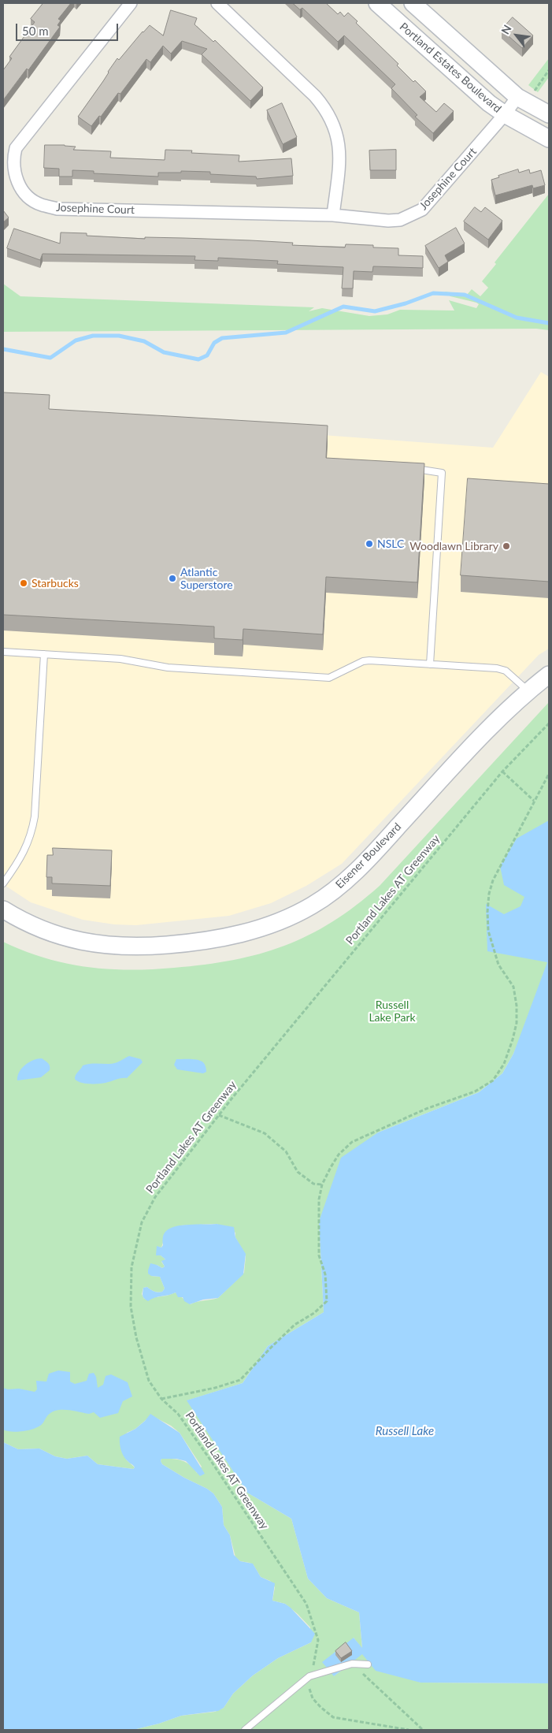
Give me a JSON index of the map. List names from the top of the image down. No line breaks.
{"streets":{"street":["Portland Estates Boulevard","Josephine Court","Eisener Boulevard"],"path":["Portland Lakes AT Greenway"]},"crossings":[["Portland Estates Boulevard","Josephine Court"]],"water":["Russell Lake"],"parks":["Russell Lake Park"],"places":["NSLC","Woodlawn Library","Atlantic Superstore","Starbucks"],"scale_bar":"50 m","north":"top left"}
